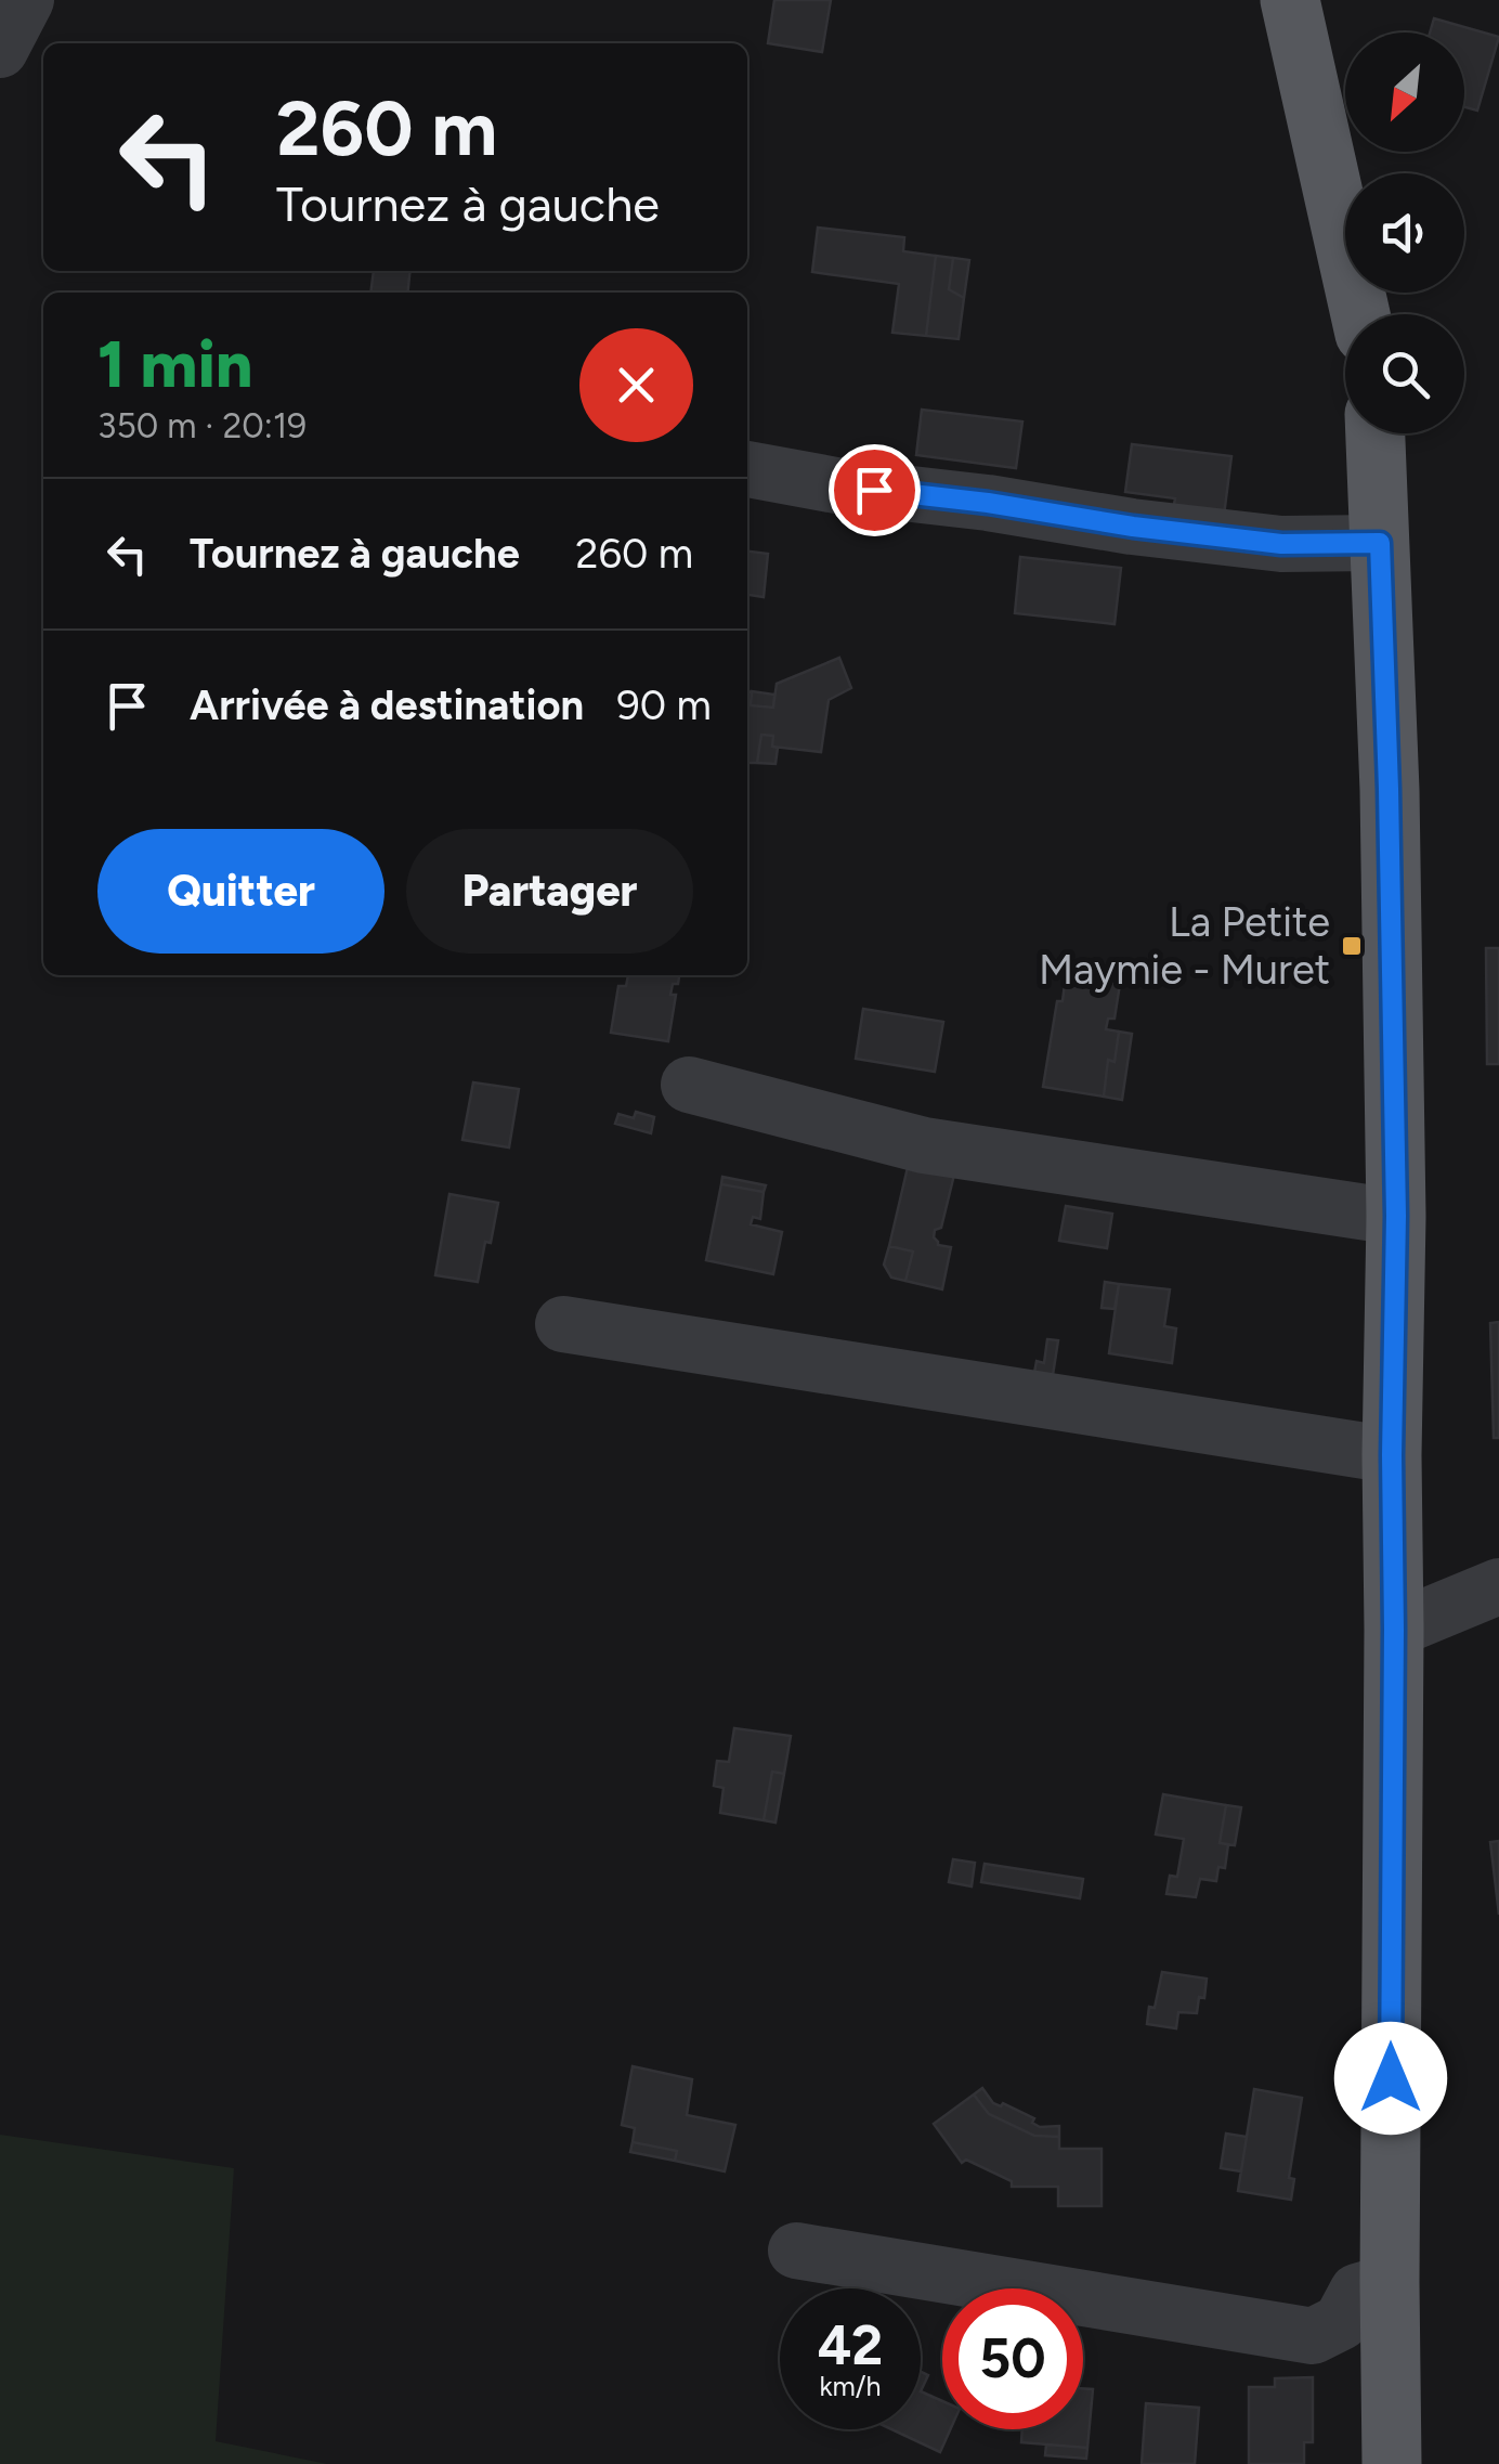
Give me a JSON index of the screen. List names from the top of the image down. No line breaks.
{"places":{"transit":["La Petite Maymie - Muret"]},"north":"bottom left","page":{"turn":["260 m","Tournez à gauche"],"heading":["1 min","350 m · 20:19"],"list":[{"name":"Tournez à gauche","value":"260 m"},{"name":"Arrivée à destination","value":"90 m"}],"buttons":["Quitter","Partager"],"speed":"42 km/h","limit":"50"}}
